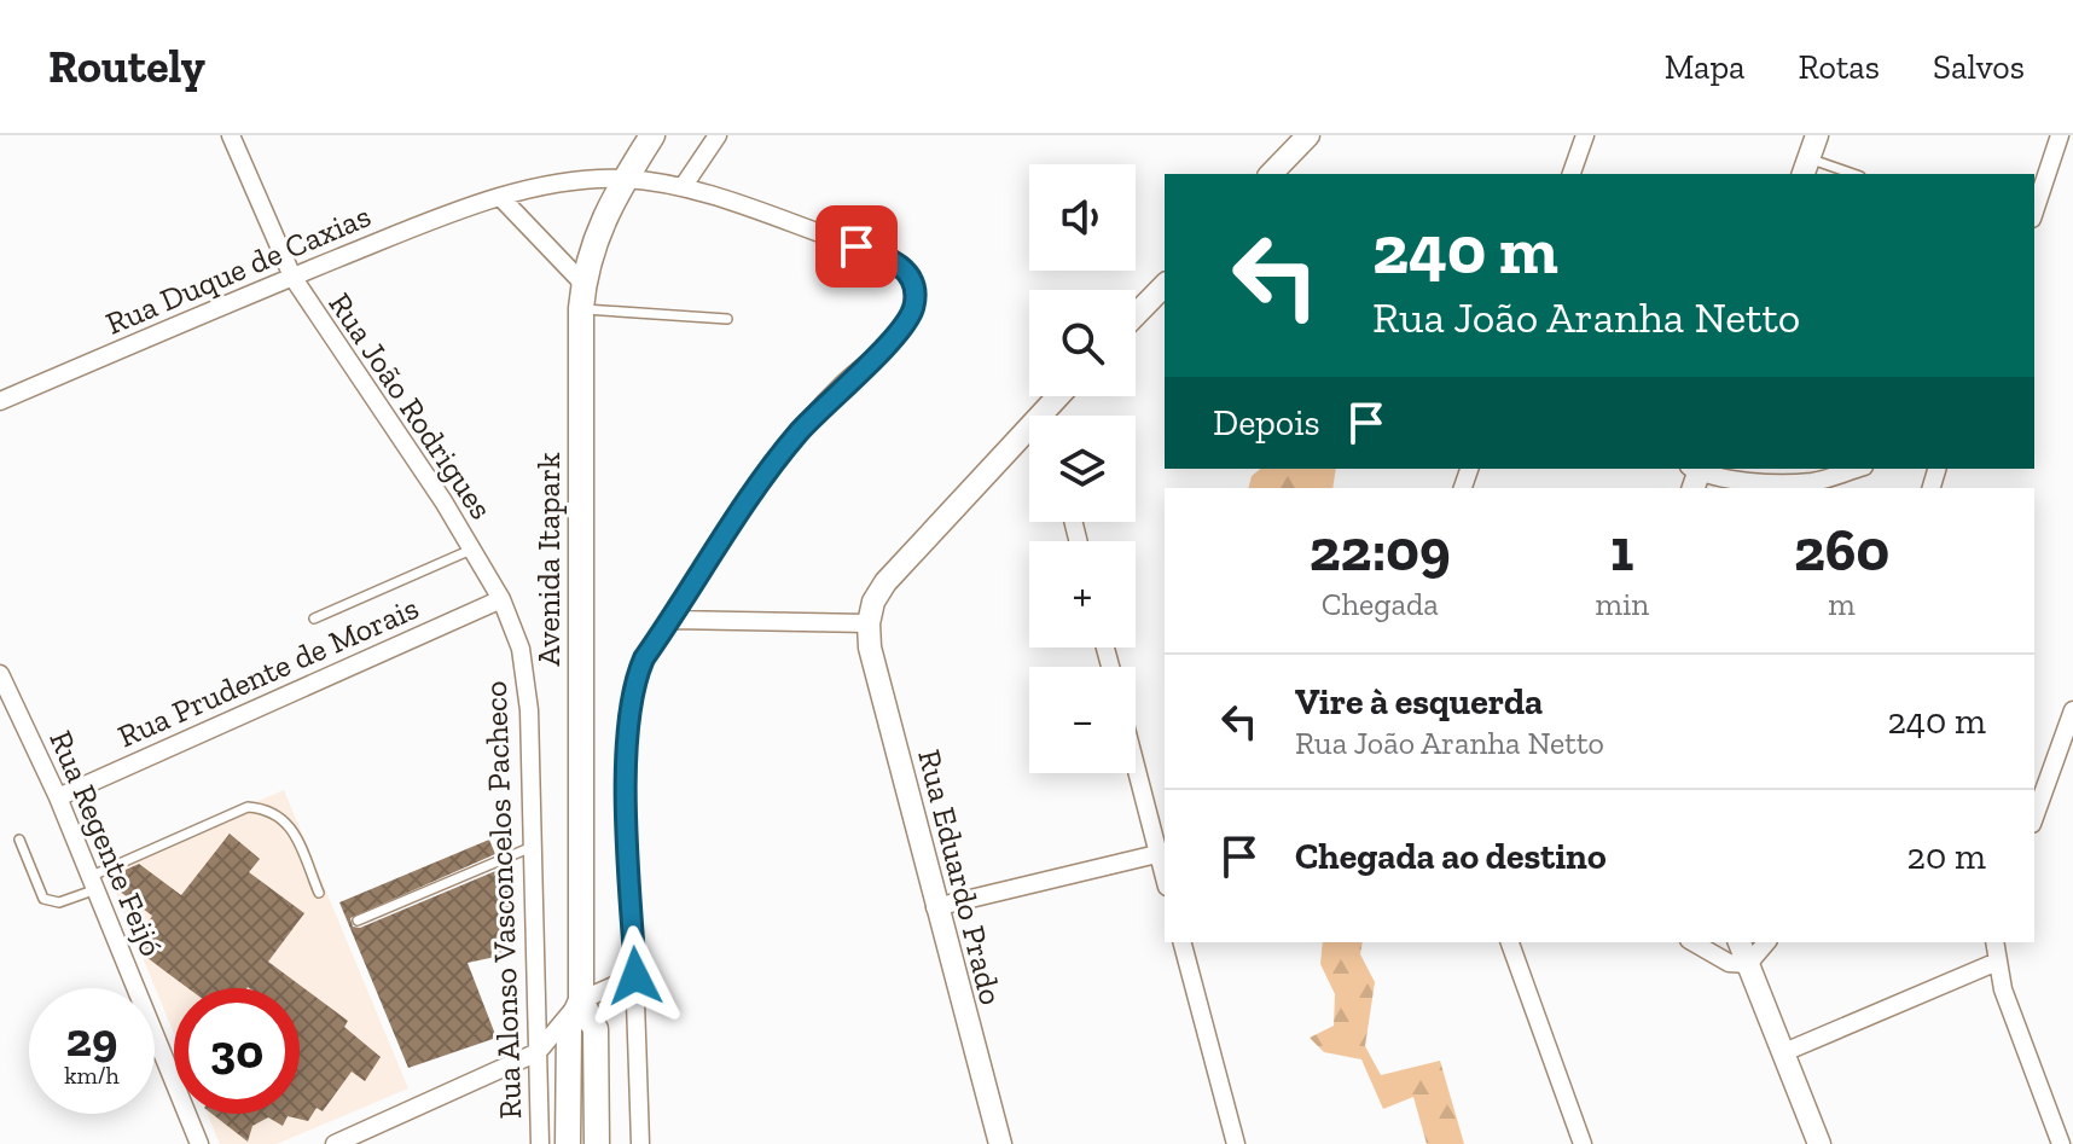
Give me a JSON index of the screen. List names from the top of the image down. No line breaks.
{"streets":{"main road":["Avenida Itapark"],"street":["Rua Duque de Caxias","Rua João Rodrigues","Rua Prudente de Morais","Rua Regente Feijó","Rua Eduardo Prado","Rua Alonso Vasconcelos Pacheco"]},"crossings":[["Rua Duque de Caxias","Rua João Rodrigues"],["Rua Duque de Caxias","Avenida Itapark"],["Rua João Rodrigues","Rua Prudente de Morais"],["Rua João Rodrigues","Rua Alonso Vasconcelos Pacheco"],["Rua Prudente de Morais","Rua Regente Feijó"],["Rua Prudente de Morais","Rua Alonso Vasconcelos Pacheco"]],"page":{"header":"Routely","nav":["Mapa","Rotas","Salvos"],"map_buttons":["+","−"],"turn":["240 m","Rua João Aranha Netto"],"then":"Depois","eta":["22:09","Chegada","1","min","260","m"],"list":[{"name":"Vire à esquerda","note":"Rua João Aranha Netto","value":"240 m"},{"name":"Chegada ao destino","value":"20 m"}],"speed":"29 km/h","limit":"30"}}
